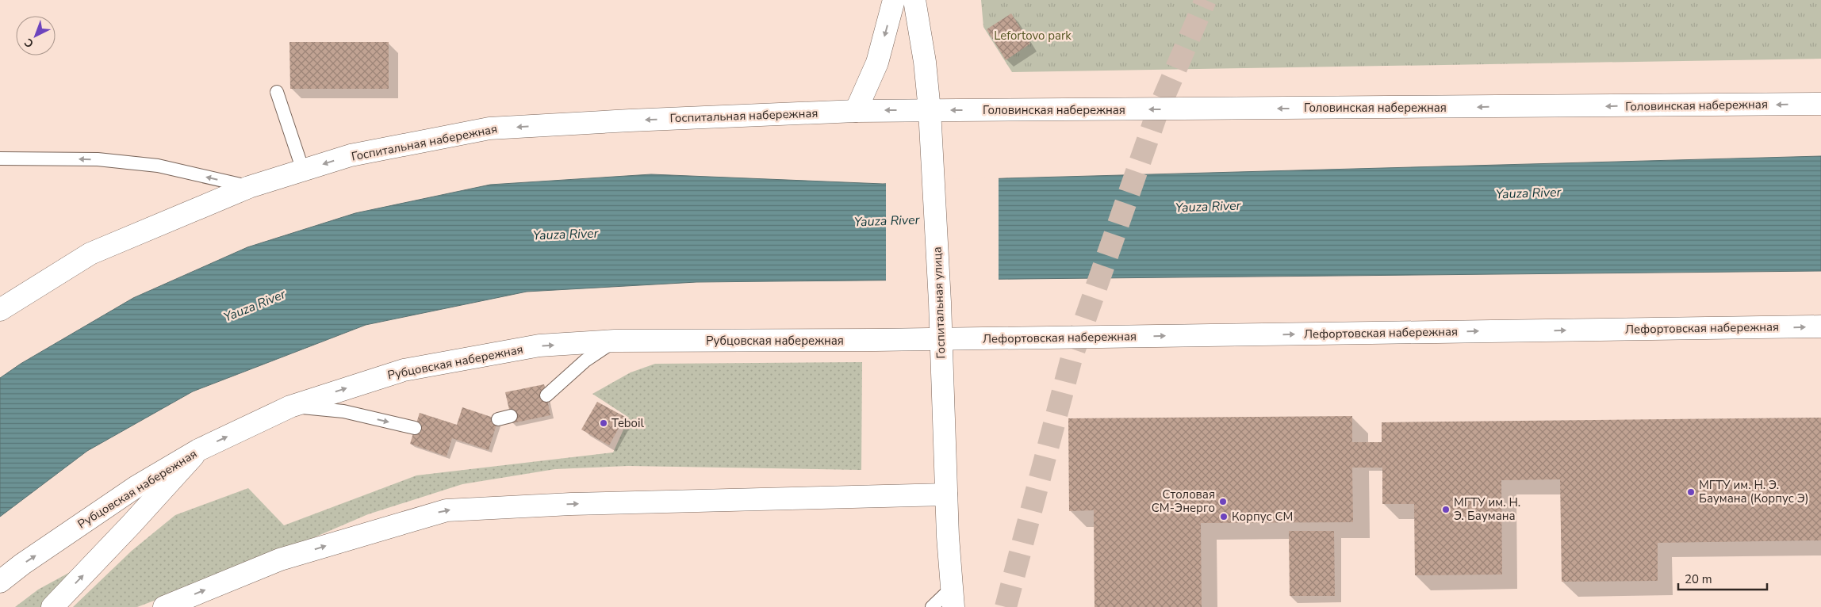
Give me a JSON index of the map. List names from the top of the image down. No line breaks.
{"streets":{"main road":["Головинская набережная","Госпитальная набережная","Госпитальная улица","Лефортовская набережная","Рубцовская набережная"]},"crossings":[["Головинская набережная","Госпитальная набережная"],["Головинская набережная","Госпитальная улица"],["Госпитальная набережная","Госпитальная улица"],["Госпитальная улица","Лефортовская набережная"],["Госпитальная улица","Рубцовская набережная"],["Лефортовская набережная","Рубцовская набережная"]],"one_way":["Головинская набережная","Госпитальная набережная","Лефортовская набережная"],"water":["Yauza River"],"parks":["Lefortovo park"],"places":["Teboil","МГТУ им. Н. Э. Баумана (Корпус Э)","Столовая СМ-Энерго","МГТУ им. Н. Э. Баумана","Корпус СМ"],"scale_bar":"20 m","north":"bottom left"}
